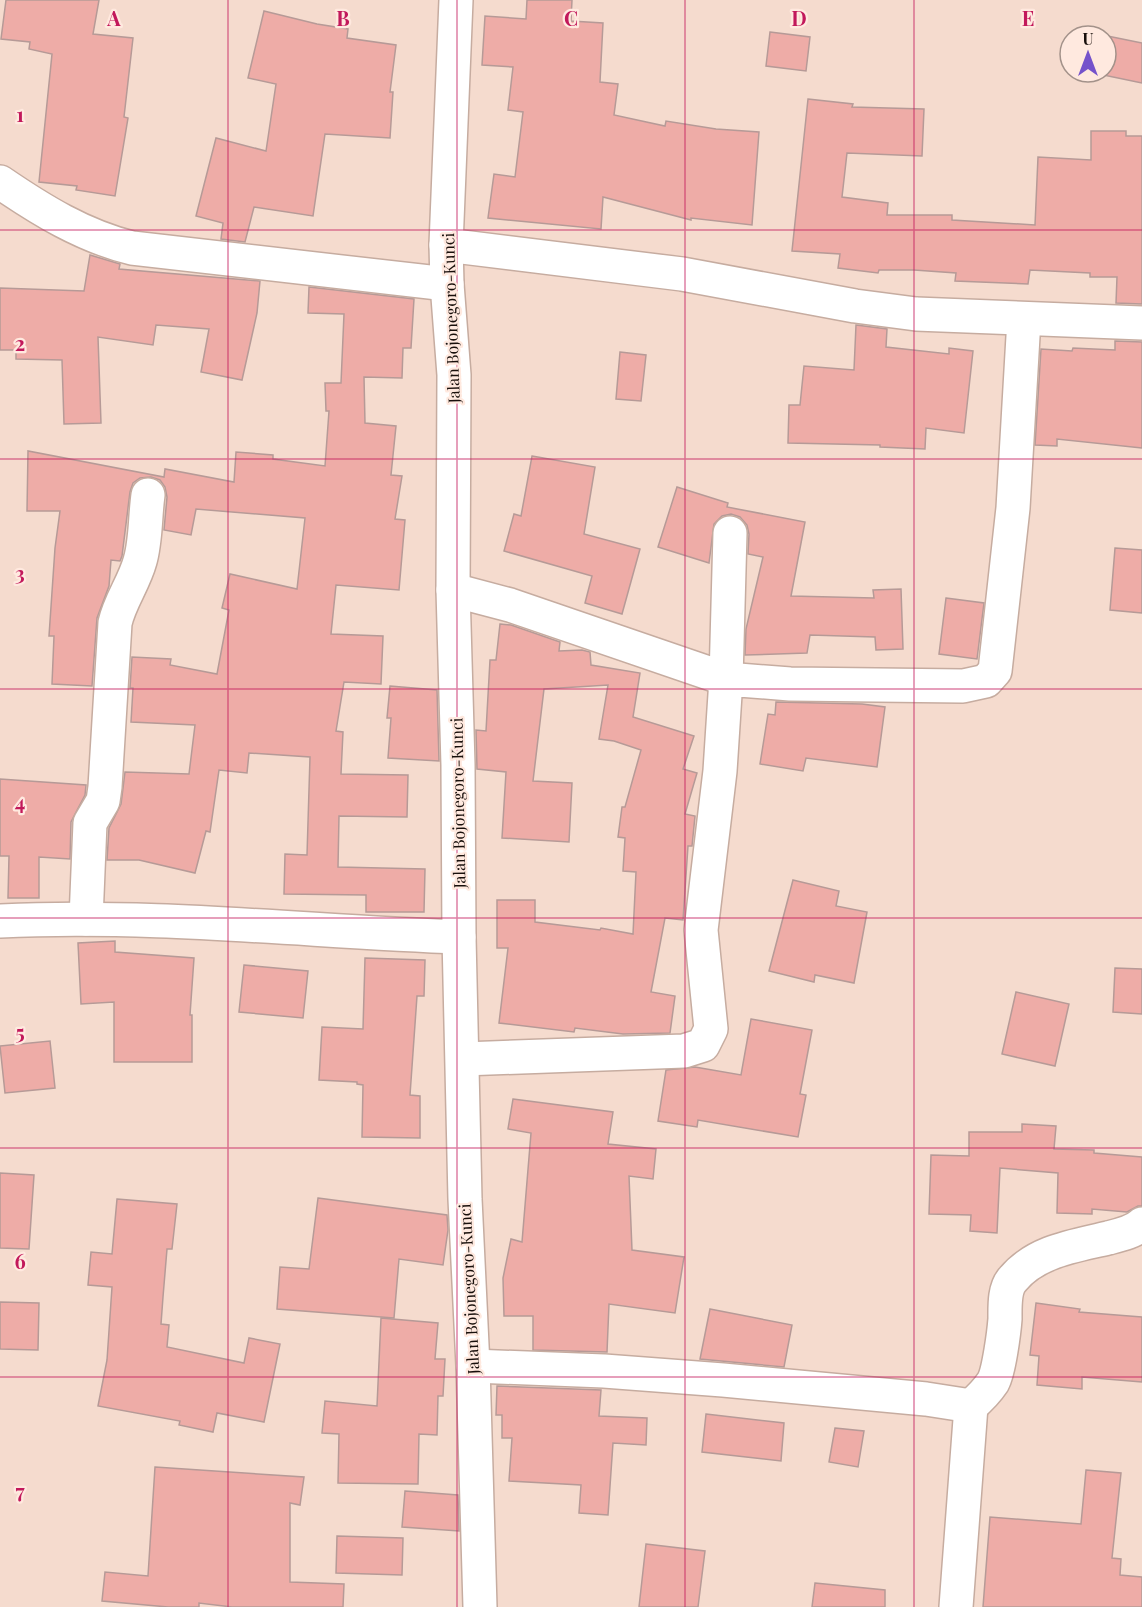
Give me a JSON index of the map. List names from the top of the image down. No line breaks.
{"streets":{"street":["Jalan Bojonegoro-Kunci"]},"north":"top","grid":{"columns":["A","B","C","D","E"],"rows":["1","2","3","4","5","6","7"]}}
